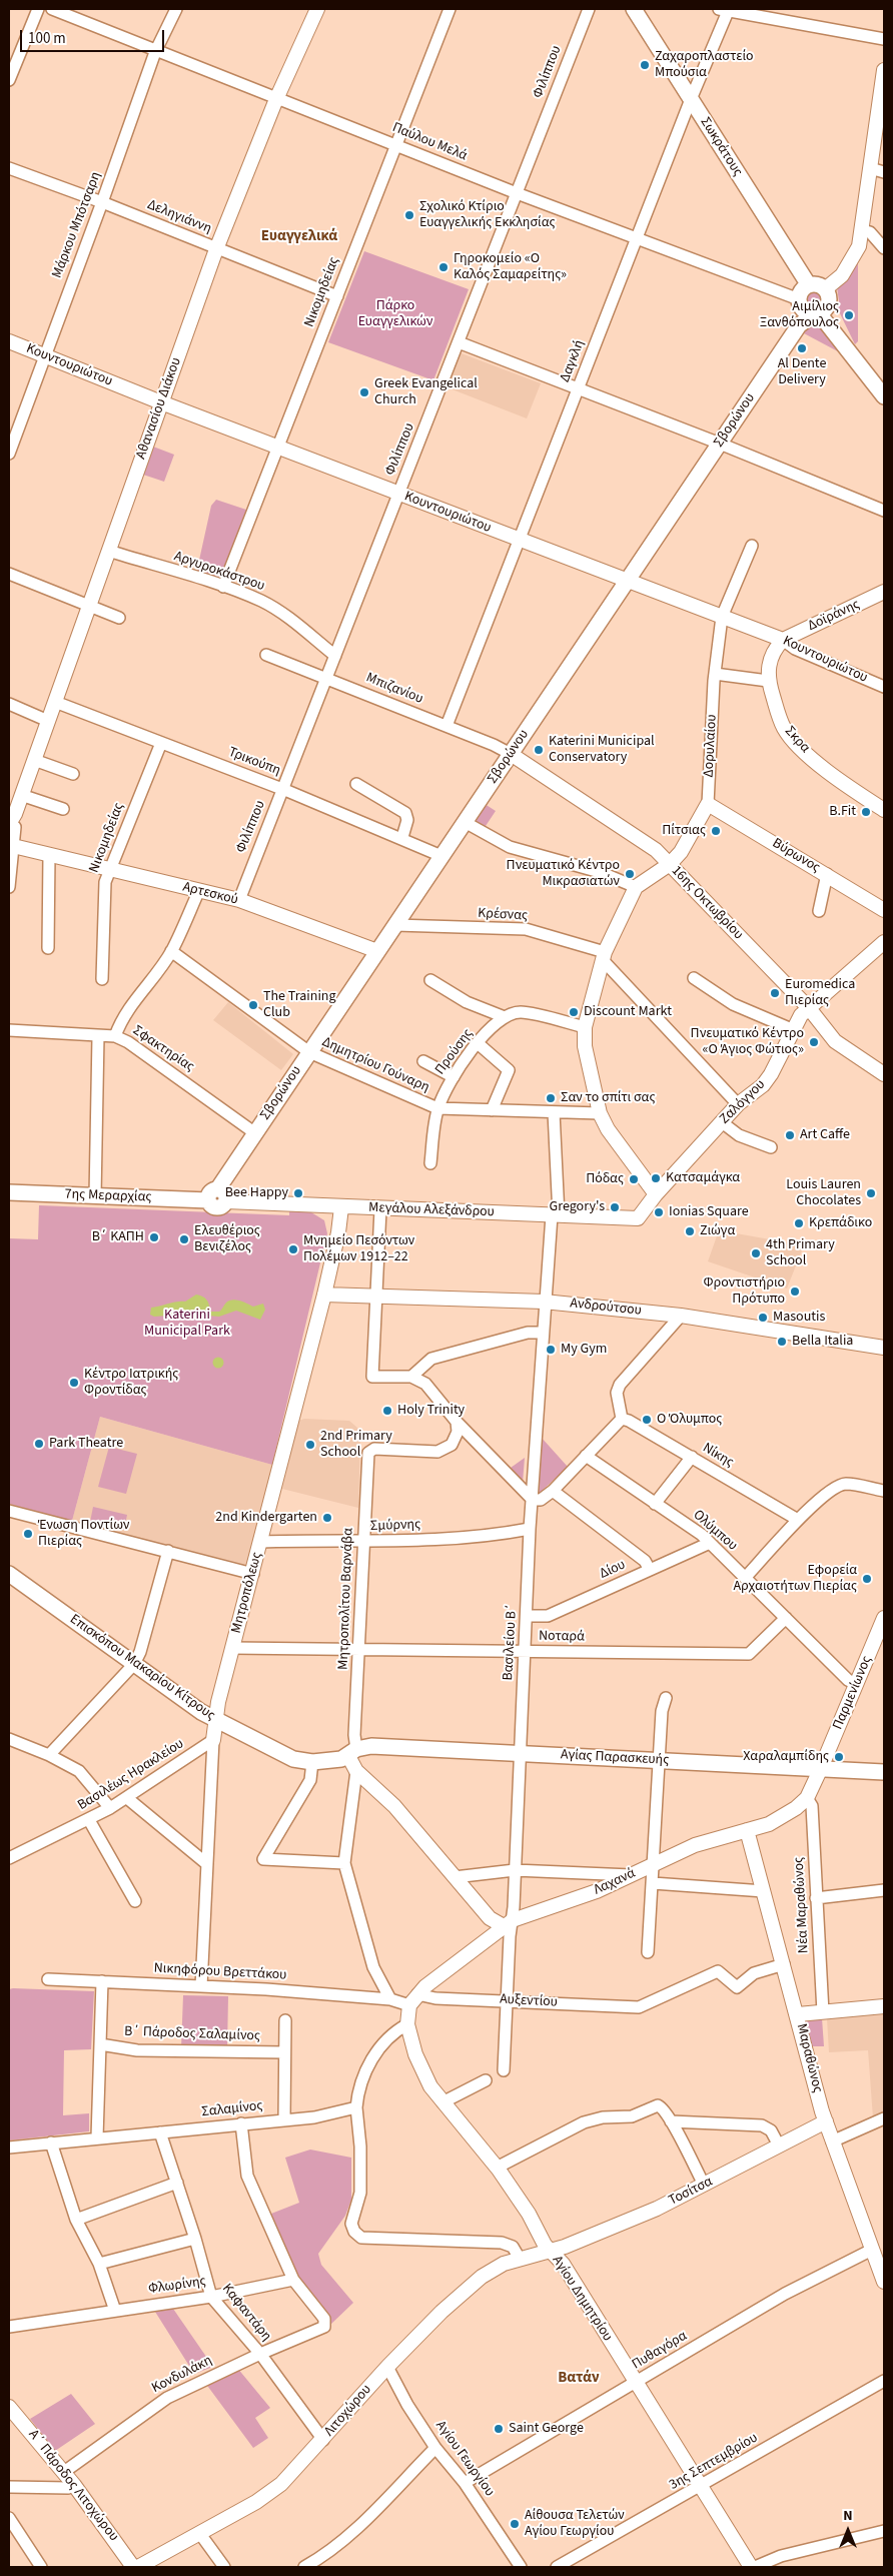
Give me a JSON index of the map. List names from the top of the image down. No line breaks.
{"streets":{"main road":["Σωκράτους","Σβορώνου","7ης Μεραρχίας","Επισκόπου Μακαρίου Κίτρους","Αγίας Παρασκευής"],"street":["Φιλίππου","Παύλου Μελά","Δεληγιάννη","Μάρκου Μπότσαρη","Νικομηδείας","Δαγκλή","Κουντουριώτου","Αθανασίου Διάκου","Αργυροκάστρου","Δοϊράνης","Μπιζανίου","Σκρα","Δορυλαίου","Τρικούπη","Βύρωνος","Αρτεσκού","16ης Οκτωβρίου","Κρέσνας","Σφακτηρίας","Προύσης","Δημητρίου Γούναρη","Ζαλόγγου","Μεγάλου Αλεξάνδρου","Ανδρούτσου","Νίκης","Σμύρνης","Ολύμπου","Δίου","Μητροπόλεως","Μητροπολίτου Βαρνάβα","Νοταρά","Βασιλείου Β΄","Παρμενίωνος","Βασιλέως Ηρακλείου","Λαχανά","Νέα Μαραθώνος","Νικηφόρου Βρεττάκου","Αυξεντίου","Β΄ Πάροδος Σαλαμίνος","Μαραθώνος","Σαλαμίνος","Τοσίτσα","Φλωρίνης","Αγίου Δημητρίου","Καφαντάρη","Πυθαγόρα","Κονδυλάκη","Λιτοχώρου","Αγίου Γεωργίου","3ης Σεπτεμβρίου","Α΄ Πάροδος Λιτοχώρου"]},"crossings":[["Φιλίππου","Παύλου Μελά"],["Φιλίππου","Κουντουριώτου"],["Φιλίππου","Αργυροκάστρου"],["Φιλίππου","Μπιζανίου"],["Φιλίππου","Τρικούπη"],["Φιλίππου","Αρτεσκού"],["Παύλου Μελά","Μάρκου Μπότσαρη"],["Παύλου Μελά","Νικομηδείας"],["Παύλου Μελά","Δαγκλή"],["Παύλου Μελά","Αθανασίου Διάκου"],["Παύλου Μελά","Σβορώνου"],["Σωκράτους","Δαγκλή"],["Σωκράτους","Σβορώνου"],["Δεληγιάννη","Μάρκου Μπότσαρη"],["Δεληγιάννη","Νικομηδείας"],["Δεληγιάννη","Αθανασίου Διάκου"],["Μάρκου Μπότσαρη","Κουντουριώτου"],["Νικομηδείας","Κουντουριώτου"],["Νικομηδείας","Αργυροκάστρου"],["Νικομηδείας","Τρικούπη"],["Νικομηδείας","Αρτεσκού"],["Δαγκλή","Κουντουριώτου"],["Δαγκλή","Μπιζανίου"],["Κουντουριώτου","Αθανασίου Διάκου"],["Κουντουριώτου","Σβορώνου"],["Κουντουριώτου","Δοϊράνης"],["Κουντουριώτου","Σκρα"],["Κουντουριώτου","Δορυλαίου"],["Αθανασίου Διάκου","Αργυροκάστρου"],["Αθανασίου Διάκου","Τρικούπη"],["Αθανασίου Διάκου","Αρτεσκού"],["Σβορώνου","Μπιζανίου"],["Σβορώνου","Τρικούπη"],["Σβορώνου","Αρτεσκού"],["Σβορώνου","16ης Οκτωβρίου"],["Σβορώνου","Κρέσνας"],["Σβορώνου","Σφακτηρίας"],["Σβορώνου","Δημητρίου Γούναρη"],["Σβορώνου","7ης Μεραρχίας"],["Σβορώνου","Μεγάλου Αλεξάνδρου"],["Δοϊράνης","Σκρα"],["Μπιζανίου","16ης Οκτωβρίου"],["Δορυλαίου","Βύρωνος"],["Δορυλαίου","16ης Οκτωβρίου"],["16ης Οκτωβρίου","Ζαλόγγου"],["Προύσης","Δημητρίου Γούναρη"],["Δημητρίου Γούναρη","Βασιλείου Β΄"],["Ζαλόγγου","Μεγάλου Αλεξάνδρου"],["Μεγάλου Αλεξάνδρου","Μητροπόλεως"],["Μεγάλου Αλεξάνδρου","Βασιλείου Β΄"],["Ανδρούτσου","Μητροπόλεως"],["Ανδρούτσου","Βασιλείου Β΄"],["Σμύρνης","Μητροπόλεως"],["Σμύρνης","Μητροπολίτου Βαρνάβα"],["Σμύρνης","Βασιλείου Β΄"],["Ολύμπου","Δίου"],["Ολύμπου","Νοταρά"],["Ολύμπου","Παρμενίωνος"],["Δίου","Βασιλείου Β΄"],["Μητροπόλεως","Νοταρά"],["Μητροπόλεως","Επισκόπου Μακαρίου Κίτρους"],["Μητροπόλεως","Βασιλέως Ηρακλείου"],["Μητροπόλεως","Νικηφόρου Βρεττάκου"],["Μητροπολίτου Βαρνάβα","Νοταρά"],["Μητροπολίτου Βαρνάβα","Επισκόπου Μακαρίου Κίτρους"],["Μητροπολίτου Βαρνάβα","Αγίας Παρασκευής"],["Νοταρά","Βασιλείου Β΄"],["Βασιλείου Β΄","Αγίας Παρασκευής"],["Βασιλείου Β΄","Λαχανά"],["Βασιλείου Β΄","Αυξεντίου"],["Επισκόπου Μακαρίου Κίτρους","Αγίας Παρασκευής"],["Παρμενίωνος","Αγίας Παρασκευής"],["Παρμενίωνος","Λαχανά"],["Αγίας Παρασκευής","Λαχανά"],["Λαχανά","Νέα Μαραθώνος"],["Λαχανά","Αυξεντίου"],["Λαχανά","Μαραθώνος"],["Λαχανά","Αγίου Δημητρίου"],["Αυξεντίου","Μαραθώνος"],["Μαραθώνος","Τοσίτσα"],["Μαραθώνος","Πυθαγόρα"],["Σαλαμίνος","Καφαντάρη"],["Τοσίτσα","Αγίου Δημητρίου"],["Τοσίτσα","Λιτοχώρου"],["Φλωρίνης","Καφαντάρη"],["Φλωρίνης","Κονδυλάκη"],["Αγίου Δημητρίου","Πυθαγόρα"],["Αγίου Δημητρίου","Λιτοχώρου"],["Αγίου Δημητρίου","3ης Σεπτεμβρίου"],["Καφαντάρη","Κονδυλάκη"],["Καφαντάρη","Λιτοχώρου"],["Πυθαγόρα","Αγίου Γεωργίου"],["Κονδυλάκη","Α΄ Πάροδος Λιτοχώρου"],["Λιτοχώρου","Αγίου Γεωργίου"]],"districts":["Ευαγγελικά","Βατάν"],"parks":["Πάρκο Ευαγγελικών","Katerini Municipal Park"],"places":["Ζαχαροπλαστείο Μπούσια","Σχολικό Κτίριο Ευαγγελικής Εκκλησίας","Γηροκομείο «Ο Καλός Σαμαρείτης»","Αιμίλιος Ξανθόπουλος","Al Dente Delivery","Greek Evangelical Church","Katerini Municipal Conservatory","B.Fit","Πίτσιας","Πνευματικό Κέντρο Μικρασιατών","Euromedica Πιερίας","The Training Club","Discount Markt","Πνευματικό Κέντρο «Ο Άγιος Φώτιος»","Σαν το σπίτι σας","Art Caffe","Κατσαμάγκα","Πόδας","Bee Happy","Louis Lauren Chocolates","Gregory's","Ionias Square","Κρεπάδικο","Ζιώγα","Β΄ ΚΑΠΗ","Ελευθέριος Βενιζέλος","Μνημείο Πεσόντων Πολέμων 1912–22","4th Primary School","Φροντιστήριο Πρότυπο","Masoutis","Bella Italia","My Gym","Κέντρο Ιατρικής Φροντίδας","Holy Trinity","Ο Όλυμπος","Park Theatre","2nd Primary School","2nd Kindergarten","Ένωση Ποντίων Πιερίας","Εφορεία Αρχαιοτήτων Πιερίας","Χαραλαμπίδης","Saint George","Αίθουσα Τελετών Αγίου Γεωργίου"],"scale_bar":"100 m","north":"top"}
